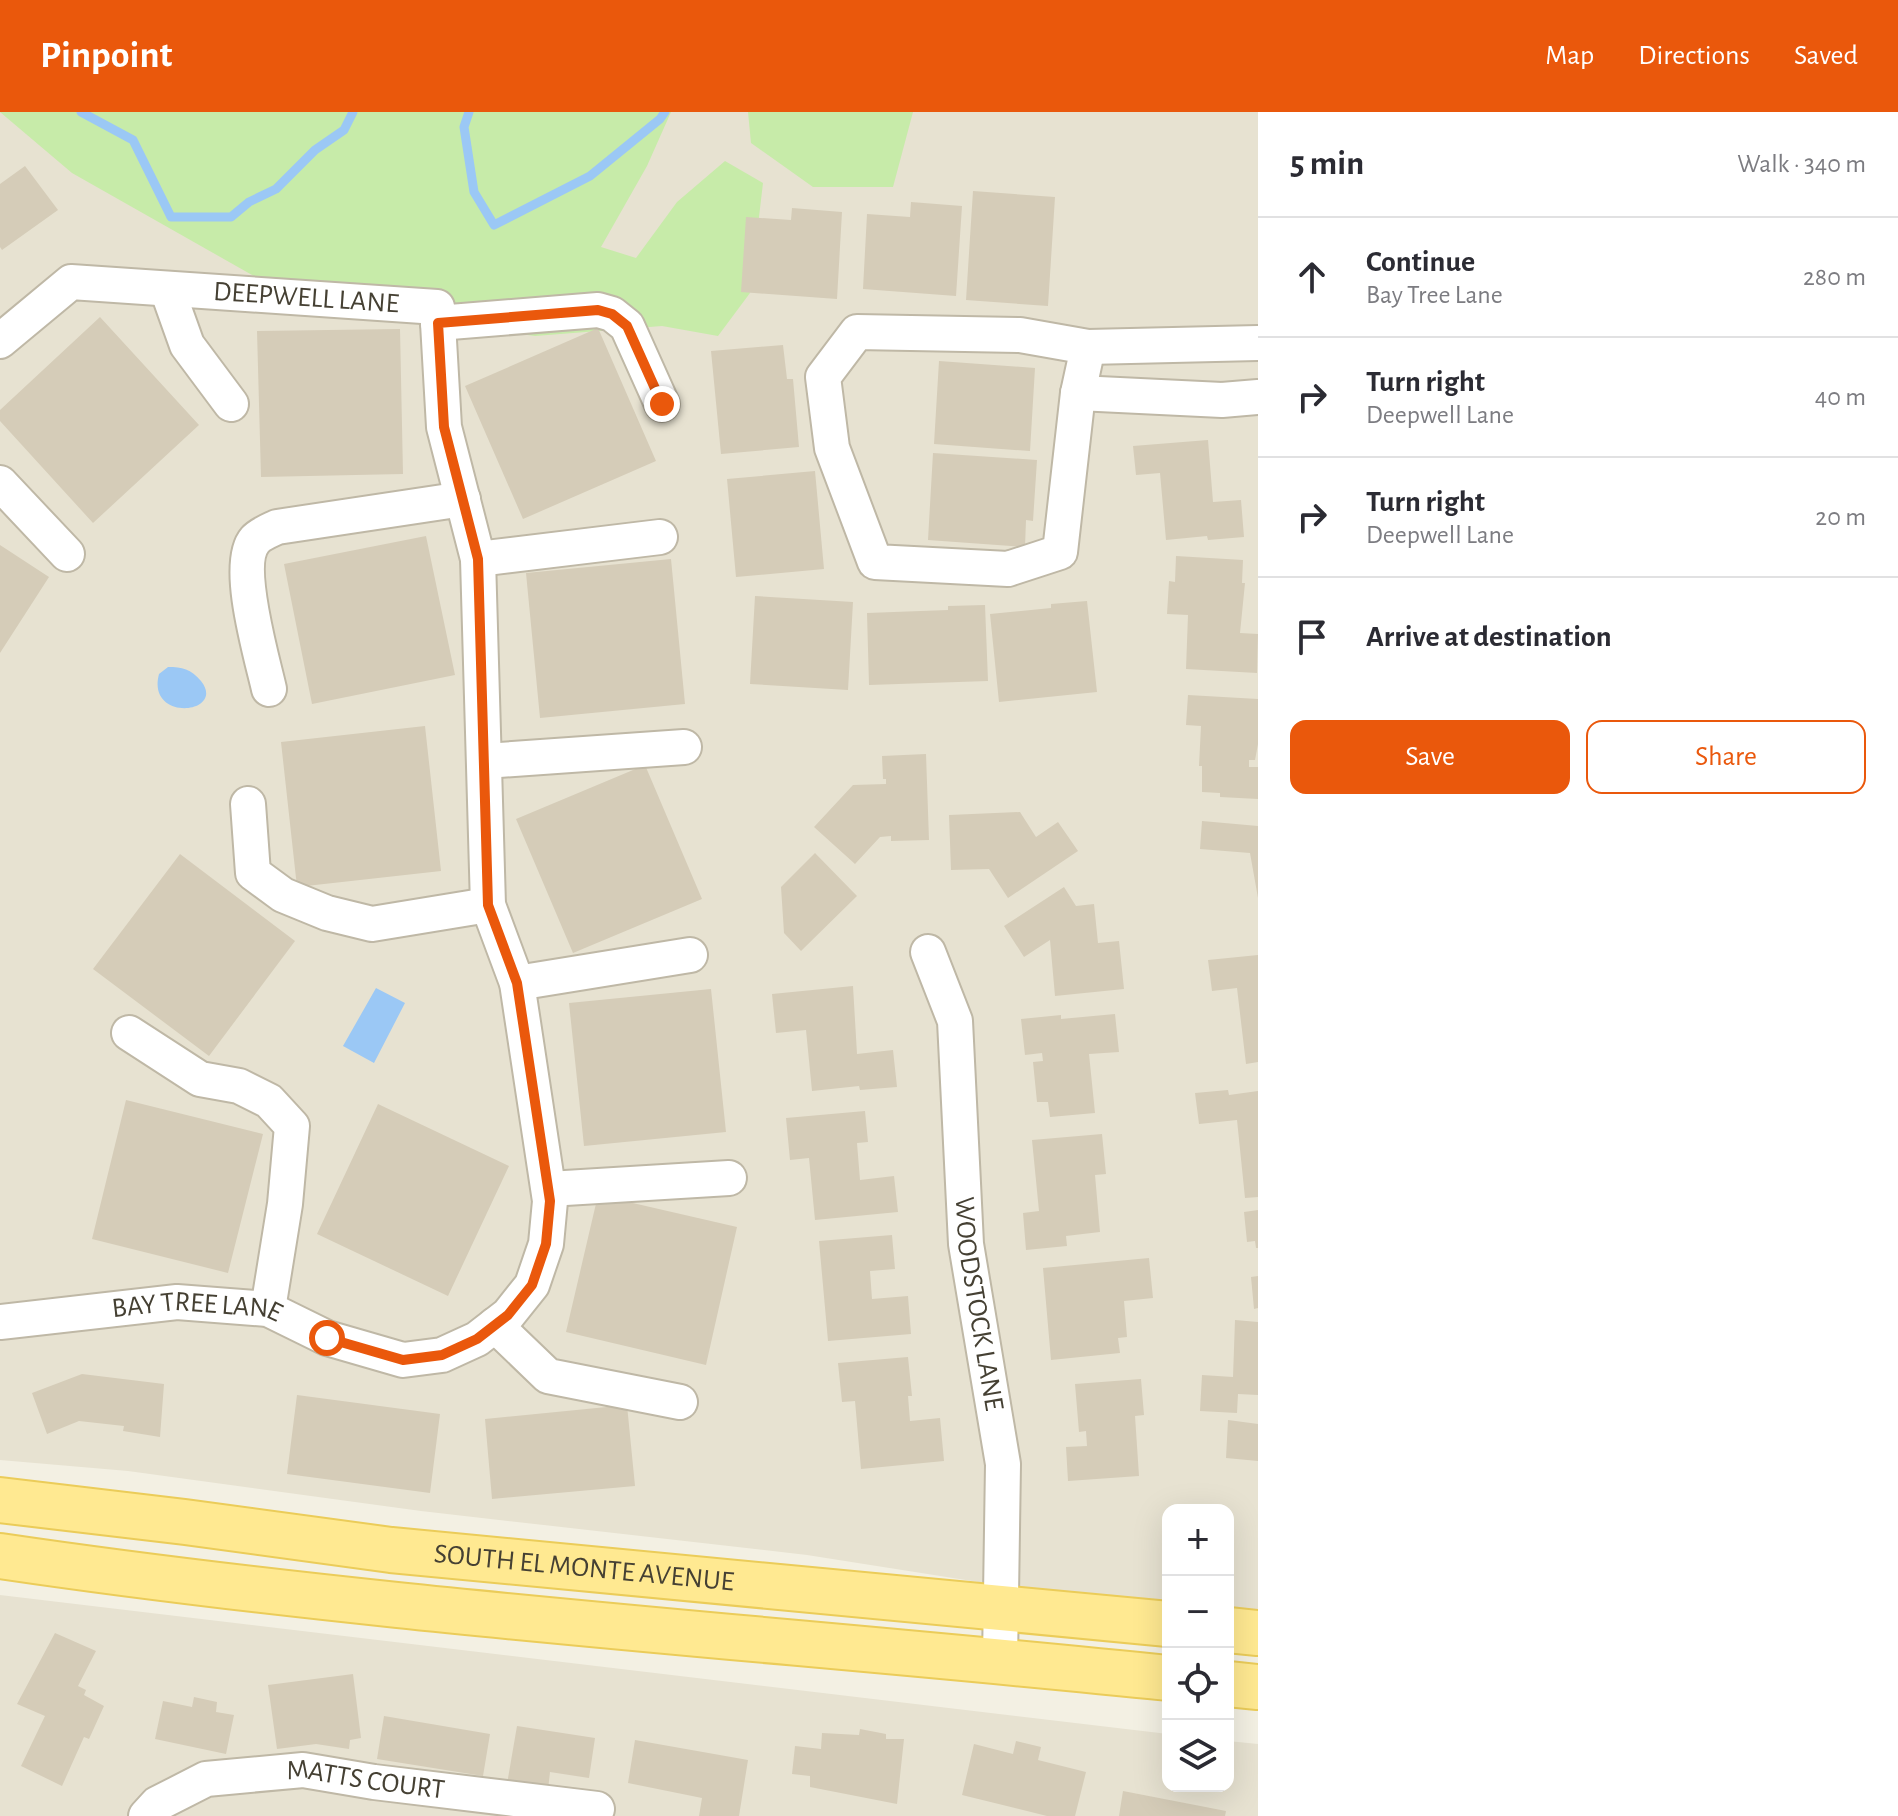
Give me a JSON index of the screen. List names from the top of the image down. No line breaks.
{"streets":{"main road":["SOUTH EL MONTE AVENUE"],"street":["DEEPWELL LANE","WOODSTOCK LANE","BAY TREE LANE","MATTS COURT"]},"crossings":[["DEEPWELL LANE","BAY TREE LANE"],["WOODSTOCK LANE","SOUTH EL MONTE AVENUE"]],"page":{"header":"Pinpoint","nav":["Map","Directions","Saved"],"heading":["5 min","Walk · 340 m"],"list":[["Continue","Bay Tree Lane","280 m"],["Turn right","Deepwell Lane","40 m"],["Turn right","Deepwell Lane","20 m"],"Arrive at destination"],"buttons":["Save","Share"],"map_buttons":["+","−"]}}
